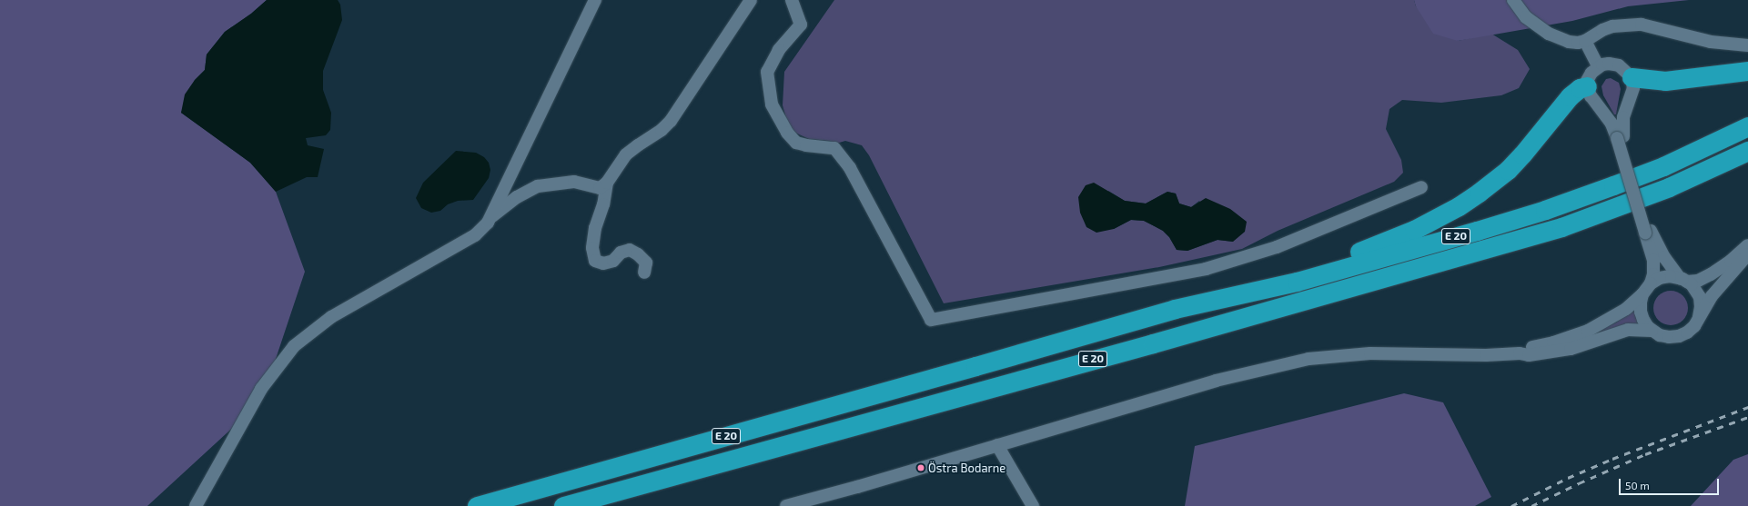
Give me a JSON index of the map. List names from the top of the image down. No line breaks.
{"streets":{"highway":["E 20"]},"places":["Östra Bodarne"],"scale_bar":"50 m"}
